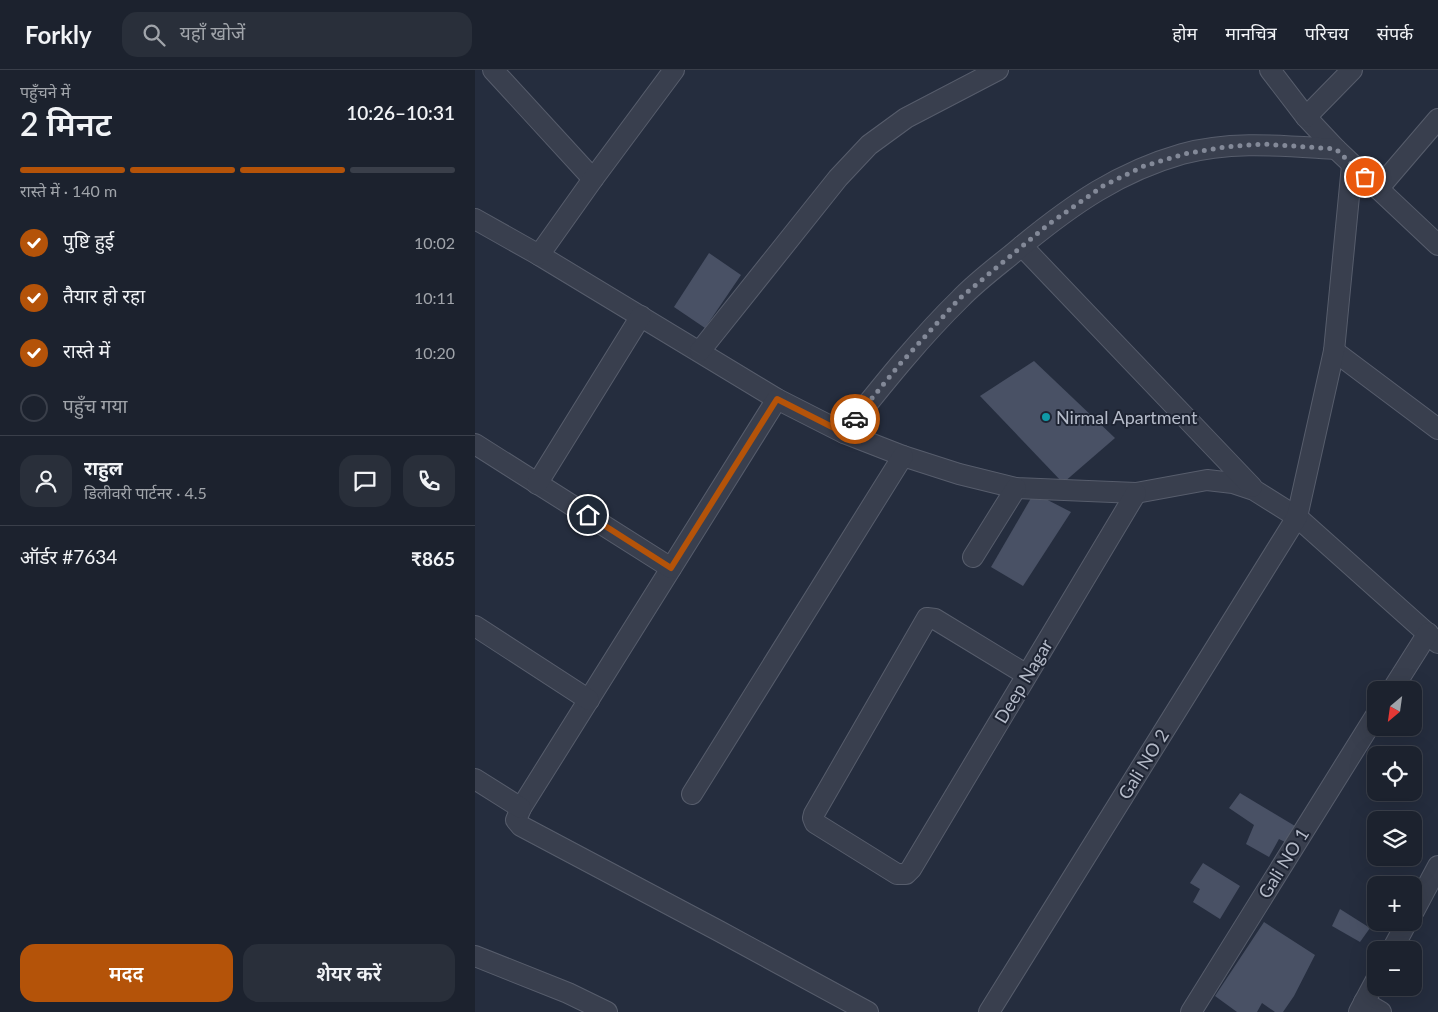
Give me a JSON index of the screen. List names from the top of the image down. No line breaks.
{"streets":{"street":["Deep Nagar","Gali NO 2","Gali NO 1"]},"places":["Nirmal Apartment"],"north":"bottom left","page":{"header":"Forkly","search":"यहाँ खोजें","nav":["होम","मानचित्र","परिचय","संपर्क"],"heading":["2 मिनट","पहुँचने में","10:26–10:31"],"panel":["राहुल","डिलीवरी पार्टनर · 4.5","ऑर्डर #7634","₹865"],"bar":"रास्ते में · 140 m","list":[["पुष्टि हुई","10:02"],["तैयार हो रहा","10:11"],["रास्ते में","10:20"],"पहुँच गया"],"map_buttons":["+","−"],"buttons":["मदद","शेयर करें"]}}
